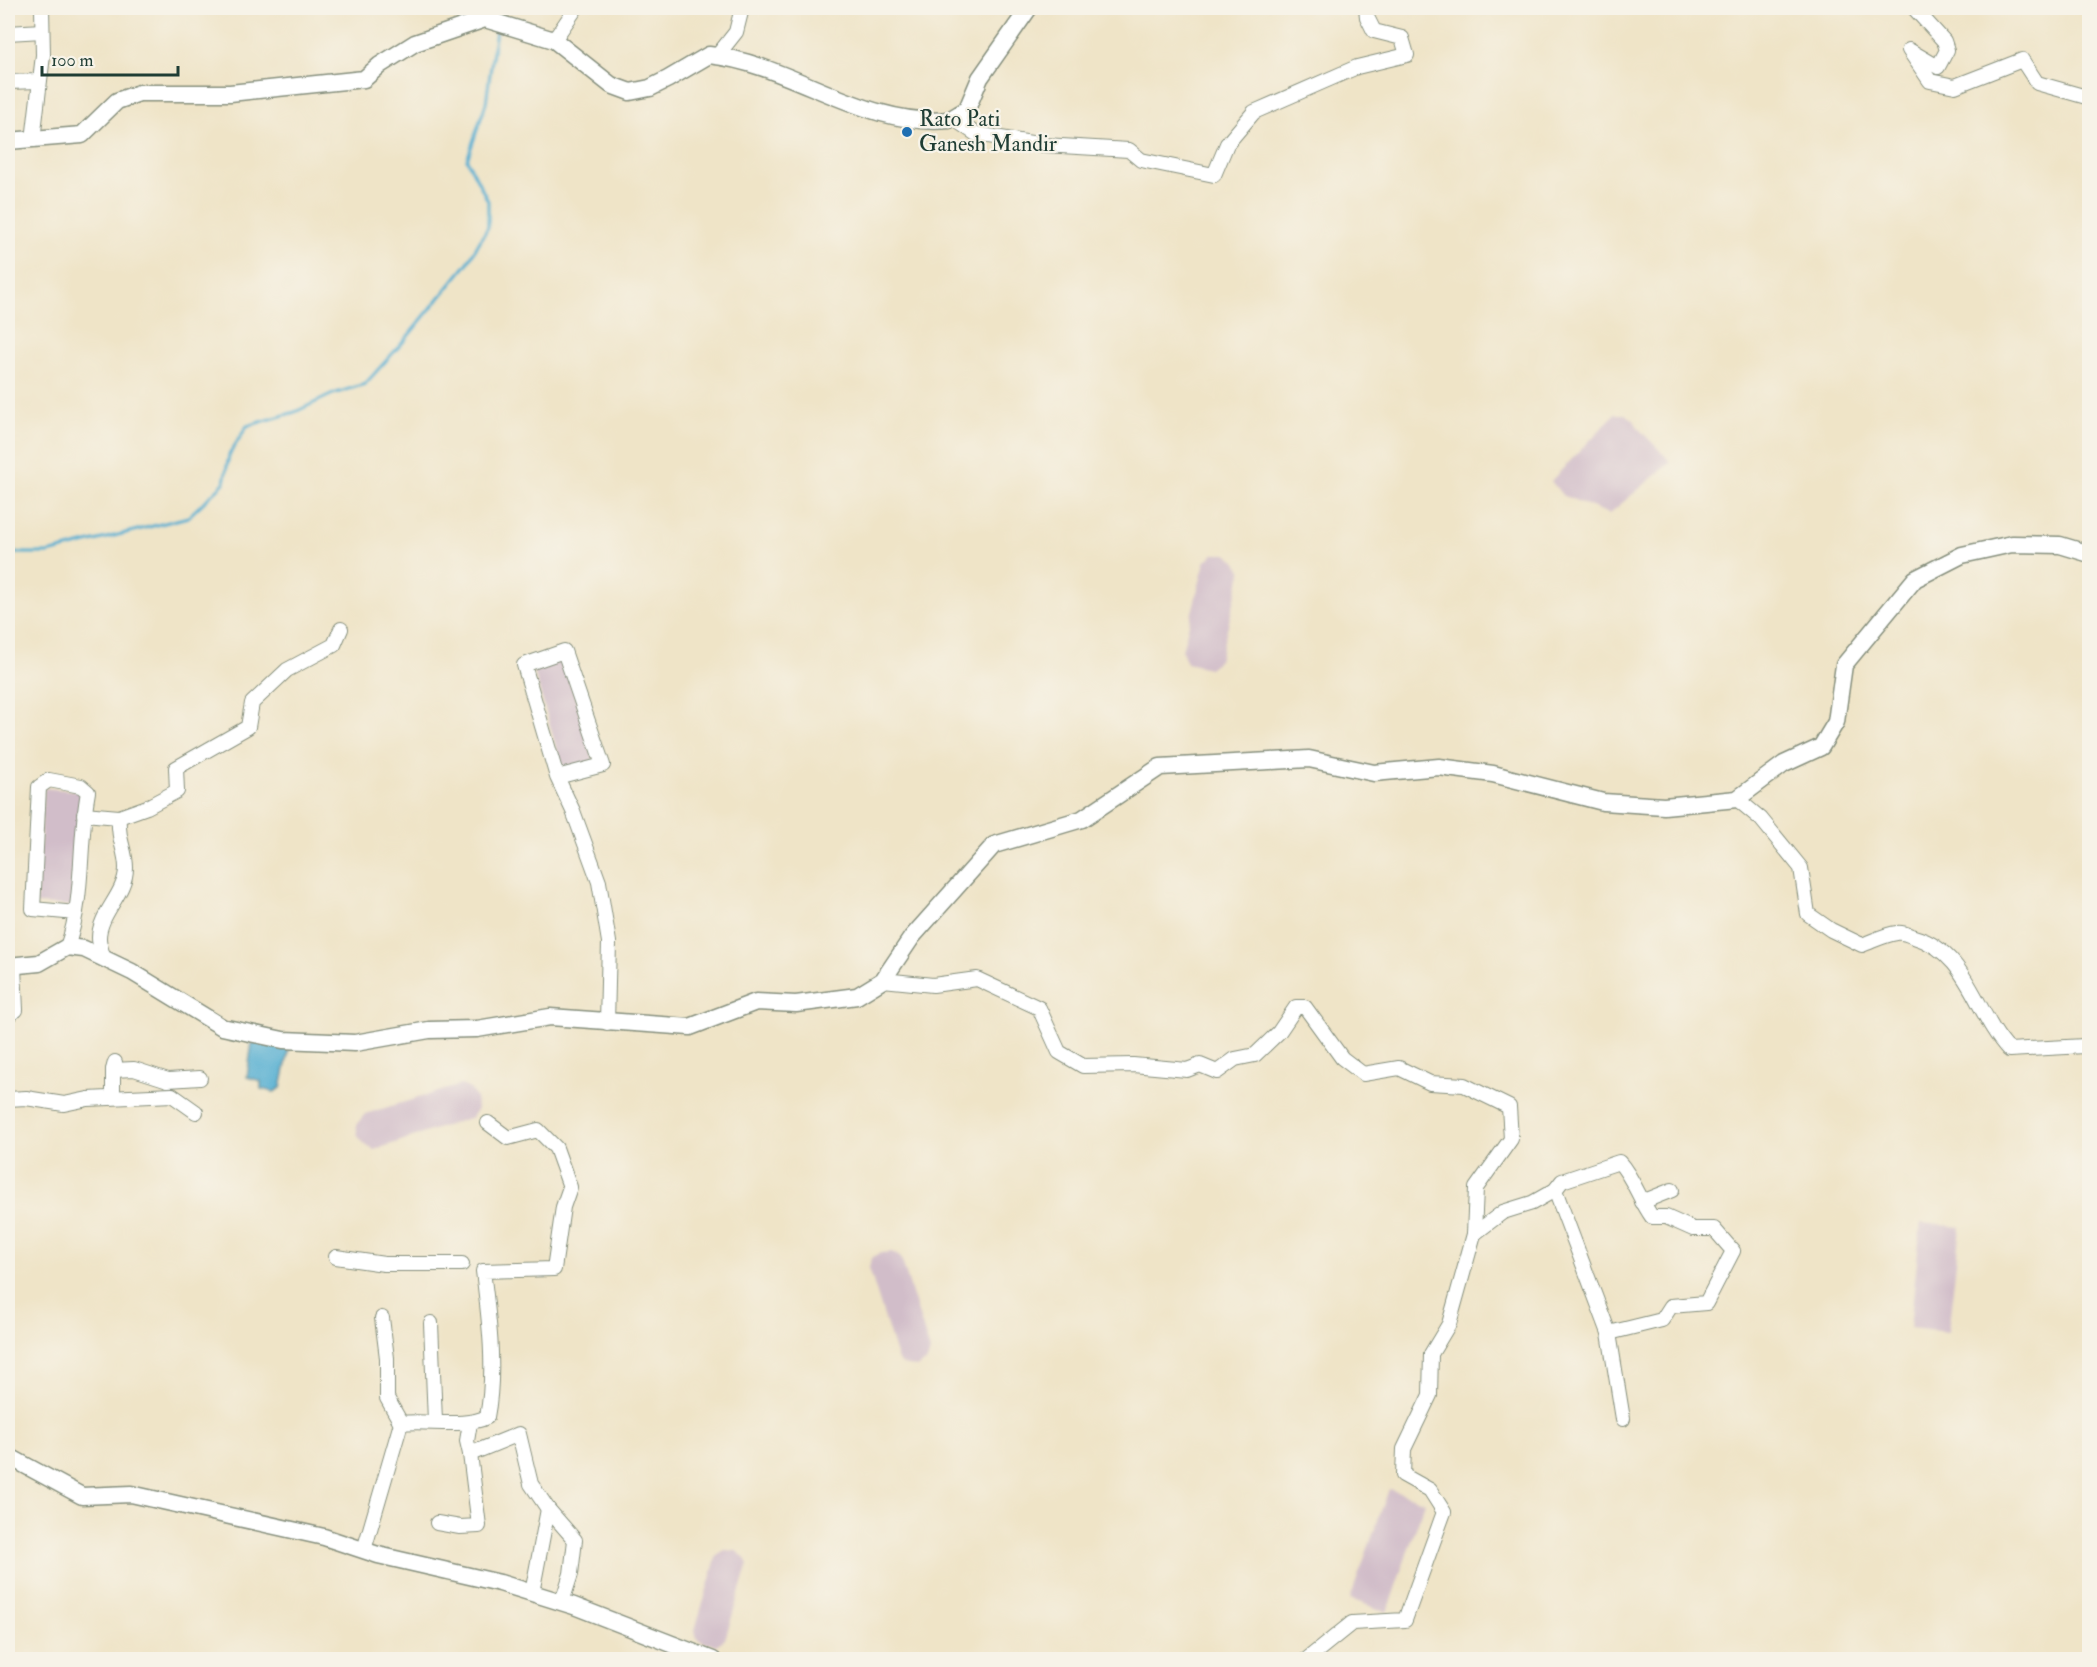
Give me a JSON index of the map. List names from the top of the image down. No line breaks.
{"places":["Rato Pati Ganesh Mandir"],"scale_bar":"100 m"}
